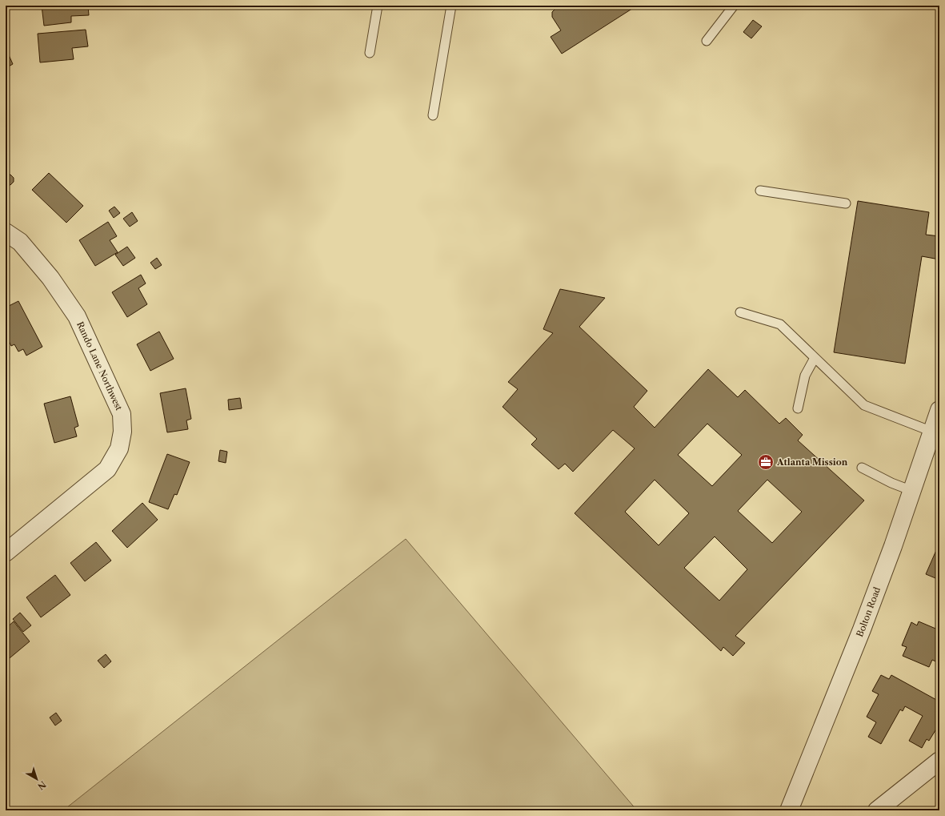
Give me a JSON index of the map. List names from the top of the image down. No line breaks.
{"streets":{"street":["Rando Lane Northwest","Bolton Road"]},"places":{"office":["Atlanta Mission"]},"north":"bottom right"}
